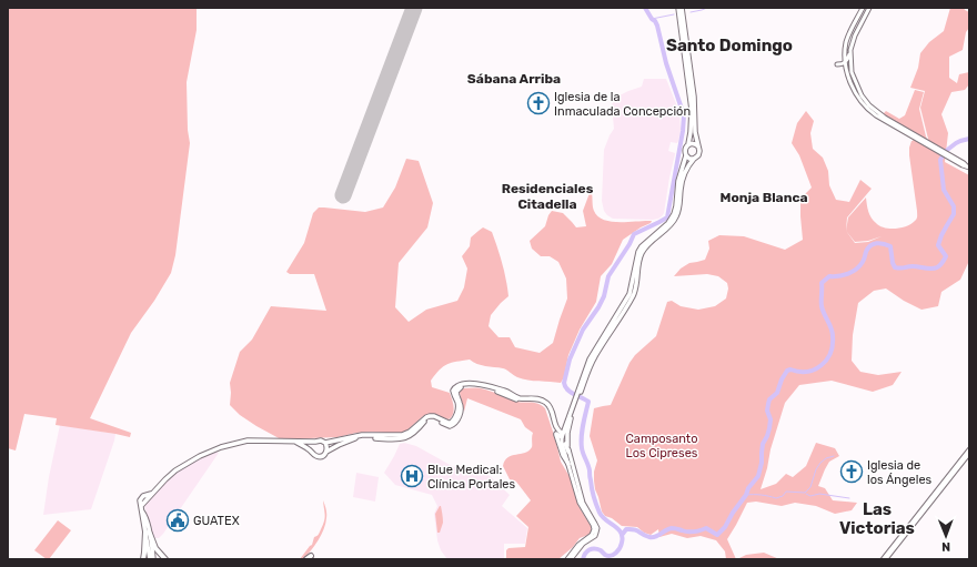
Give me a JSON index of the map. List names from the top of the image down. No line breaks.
{"districts":["Santo Domingo","Sábana Arriba","Residenciales Citadella","Monja Blanca","Las Victorias"],"parks":["Camposanto Los Cipreses"],"places":{"church":["Iglesia de la Inmaculada Concepción","Iglesia de los Ángeles"],"hospital":["Blue Medical: Clínica Portales"],"public building":["GUATEX"]},"north":"bottom"}
